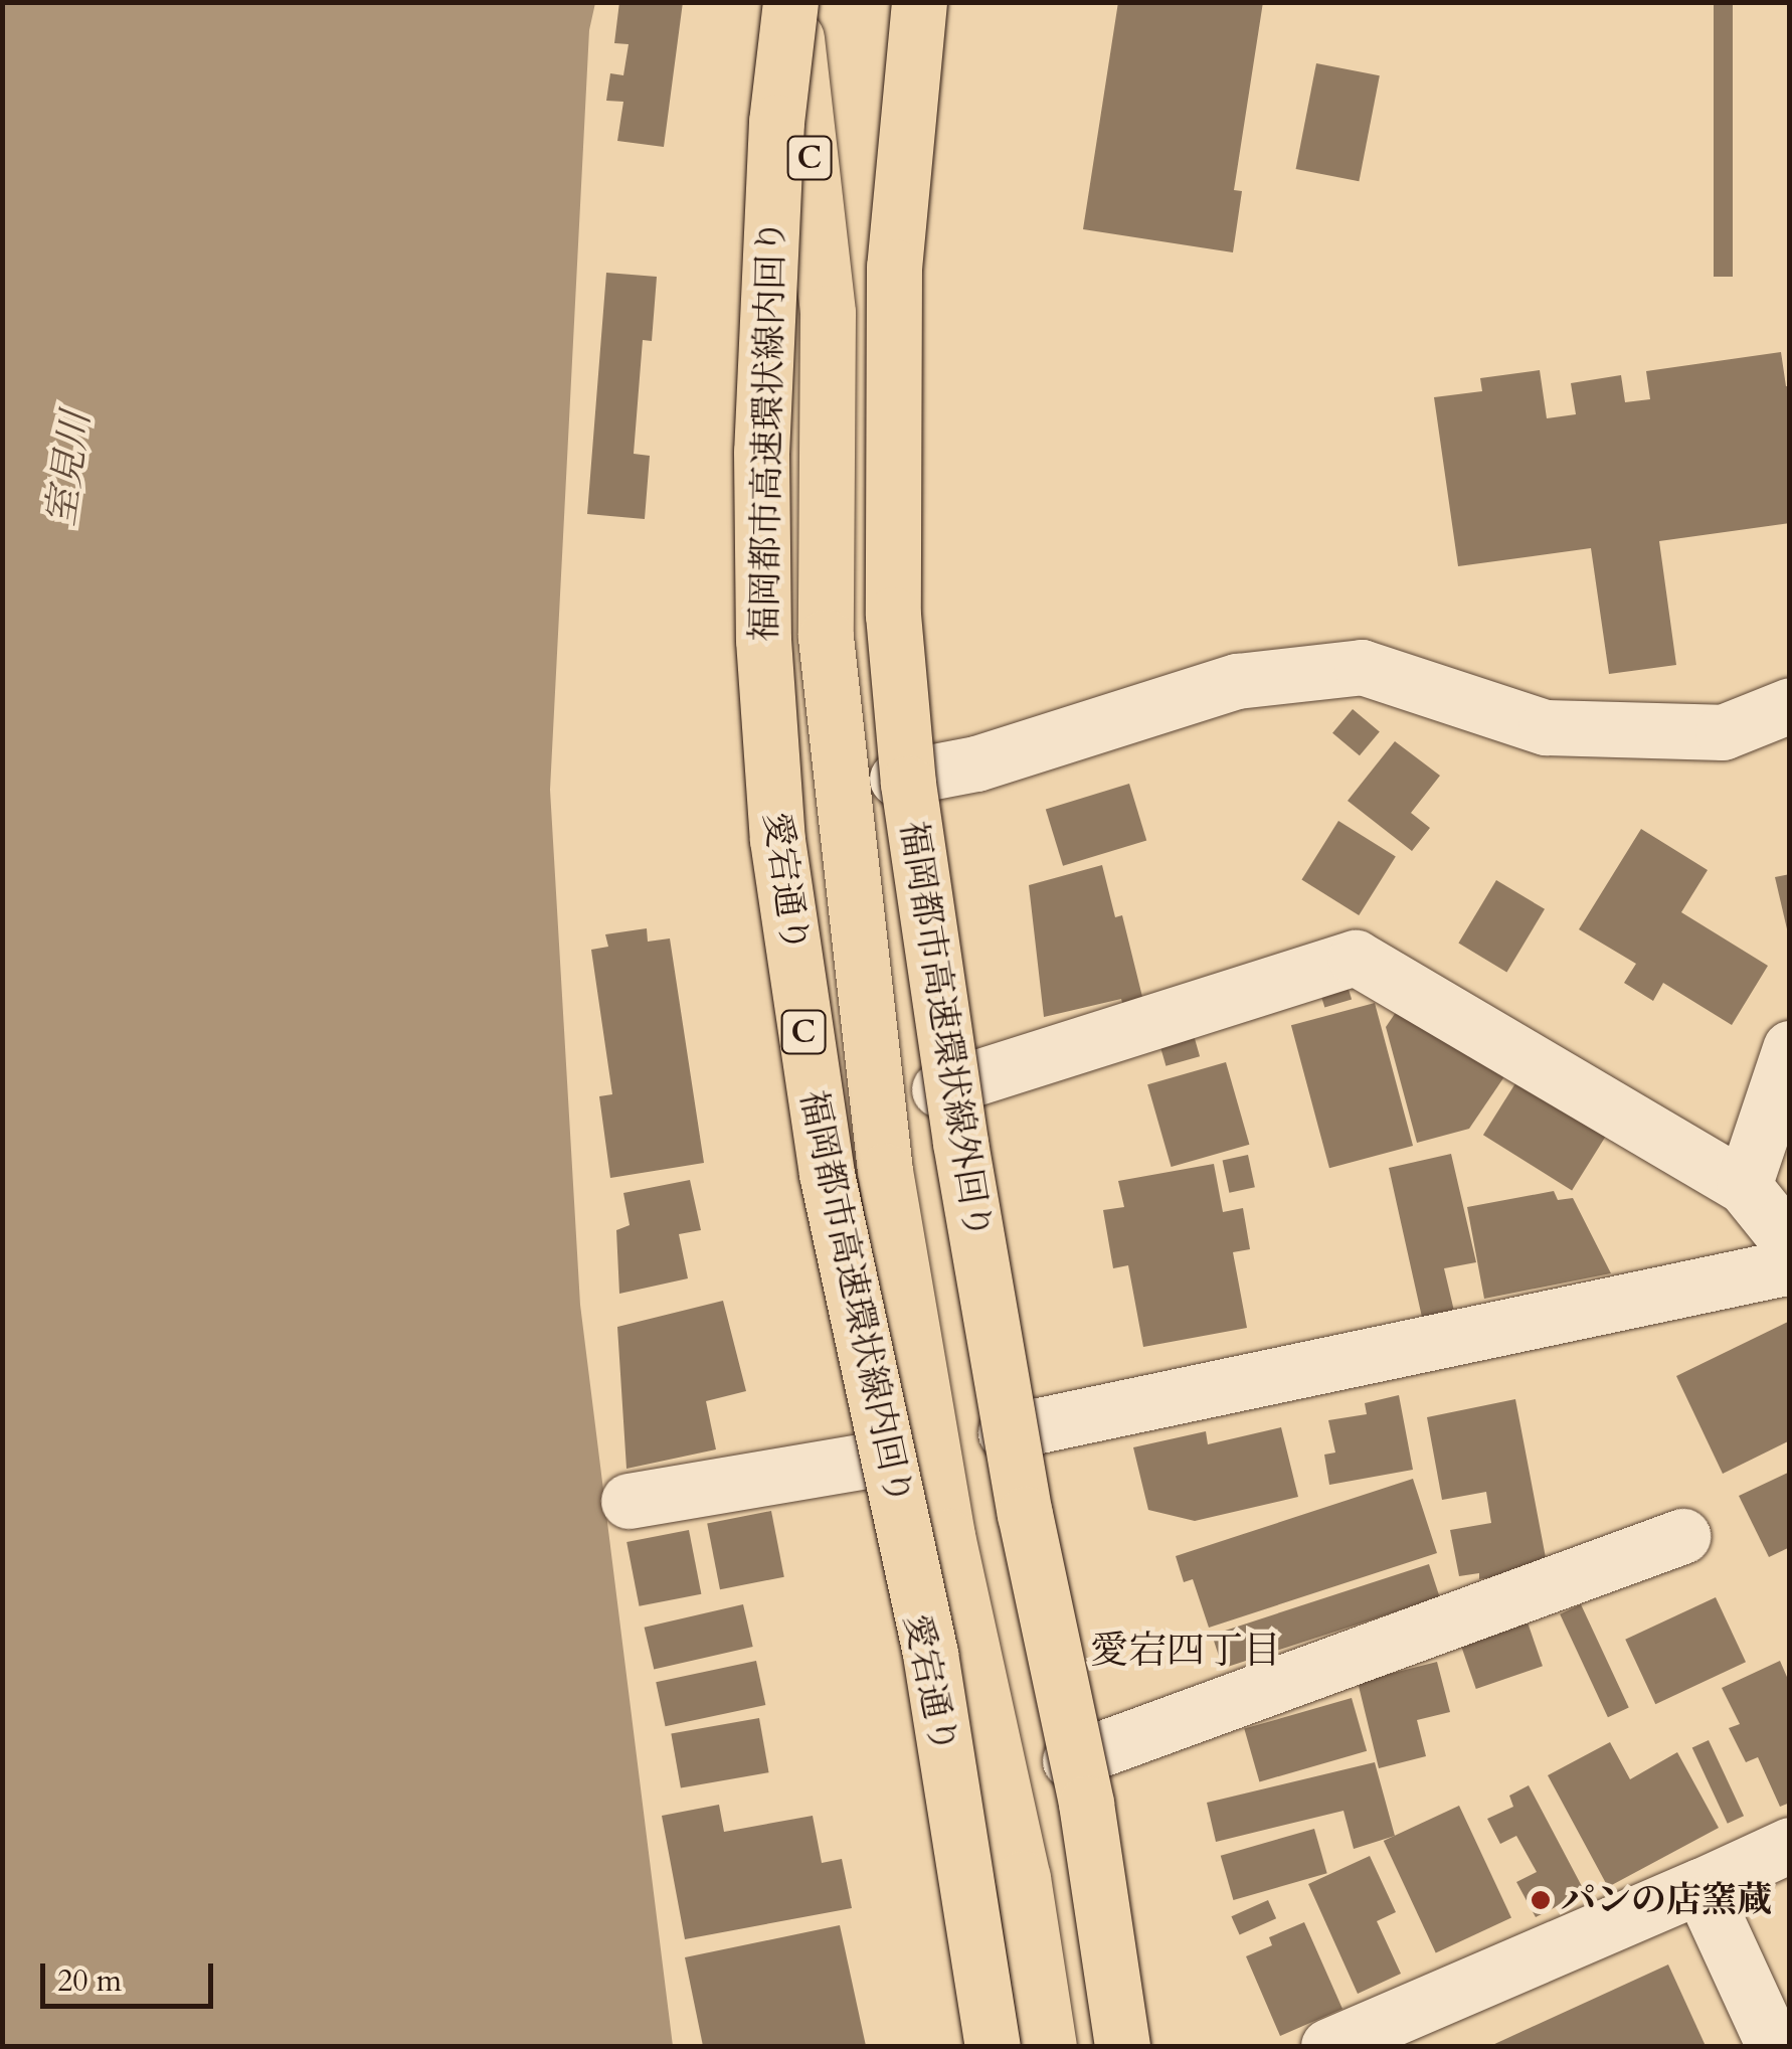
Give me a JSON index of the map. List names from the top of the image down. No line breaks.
{"streets":{"highway":["C","福岡都市高速環状線内回り","福岡都市高速環状線外回り"],"street":["愛宕通り"]},"crossings":[["C","福岡都市高速環状線内回り"],["C","愛宕通り"],["福岡都市高速環状線内回り","愛宕通り"]],"districts":["愛宕四丁目"],"water":["室見川"],"places":["パンの店窯蔵"],"scale_bar":"20 m"}
